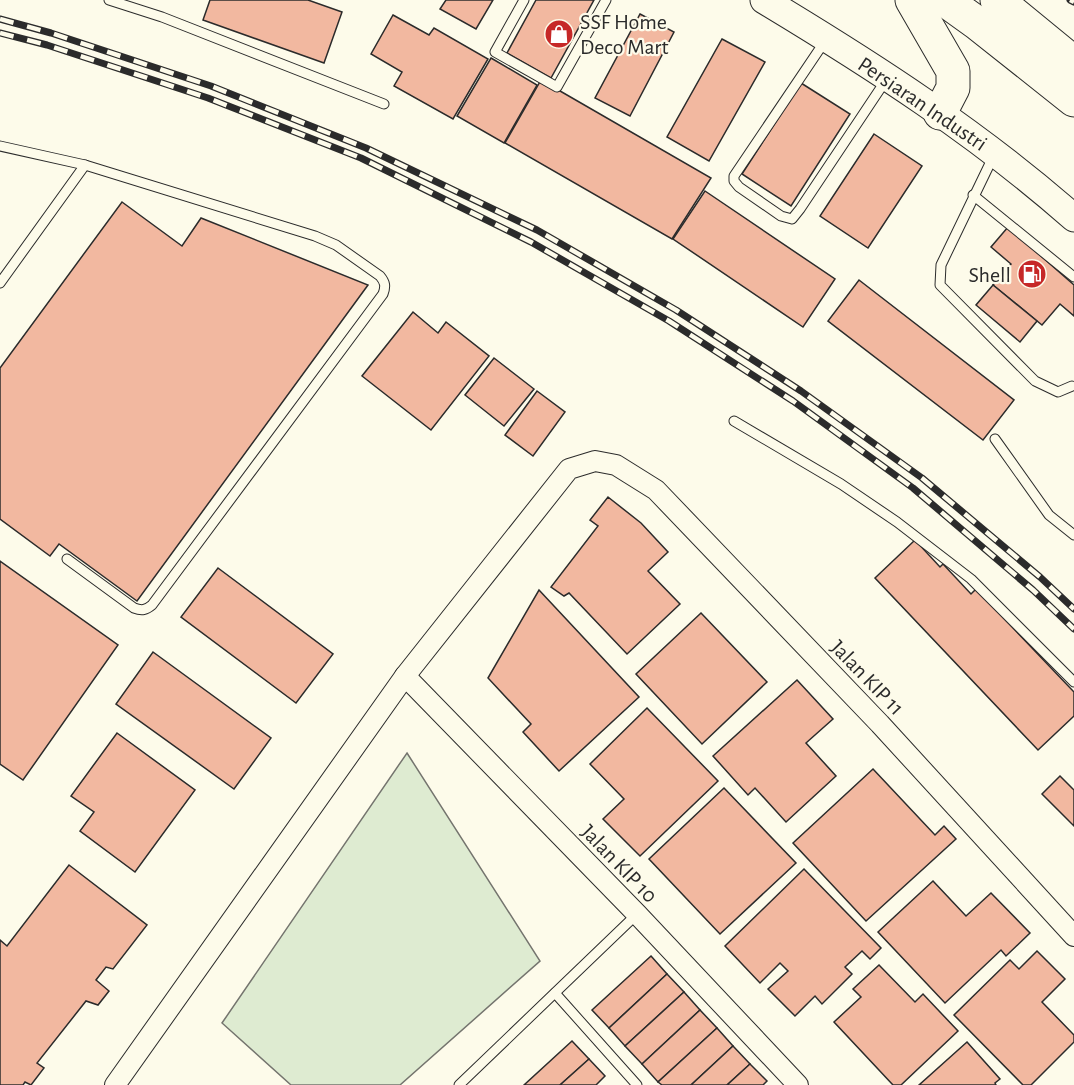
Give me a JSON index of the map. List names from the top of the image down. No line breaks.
{"streets":{"street":["Persiaran Industri","Jalan KIP 11","Jalan KIP 10"]},"crossings":[["Jalan KIP 11","Jalan KIP 10"]],"places":{"shop":["SSF Home Deco Mart"],"fuel station":["Shell"]}}
